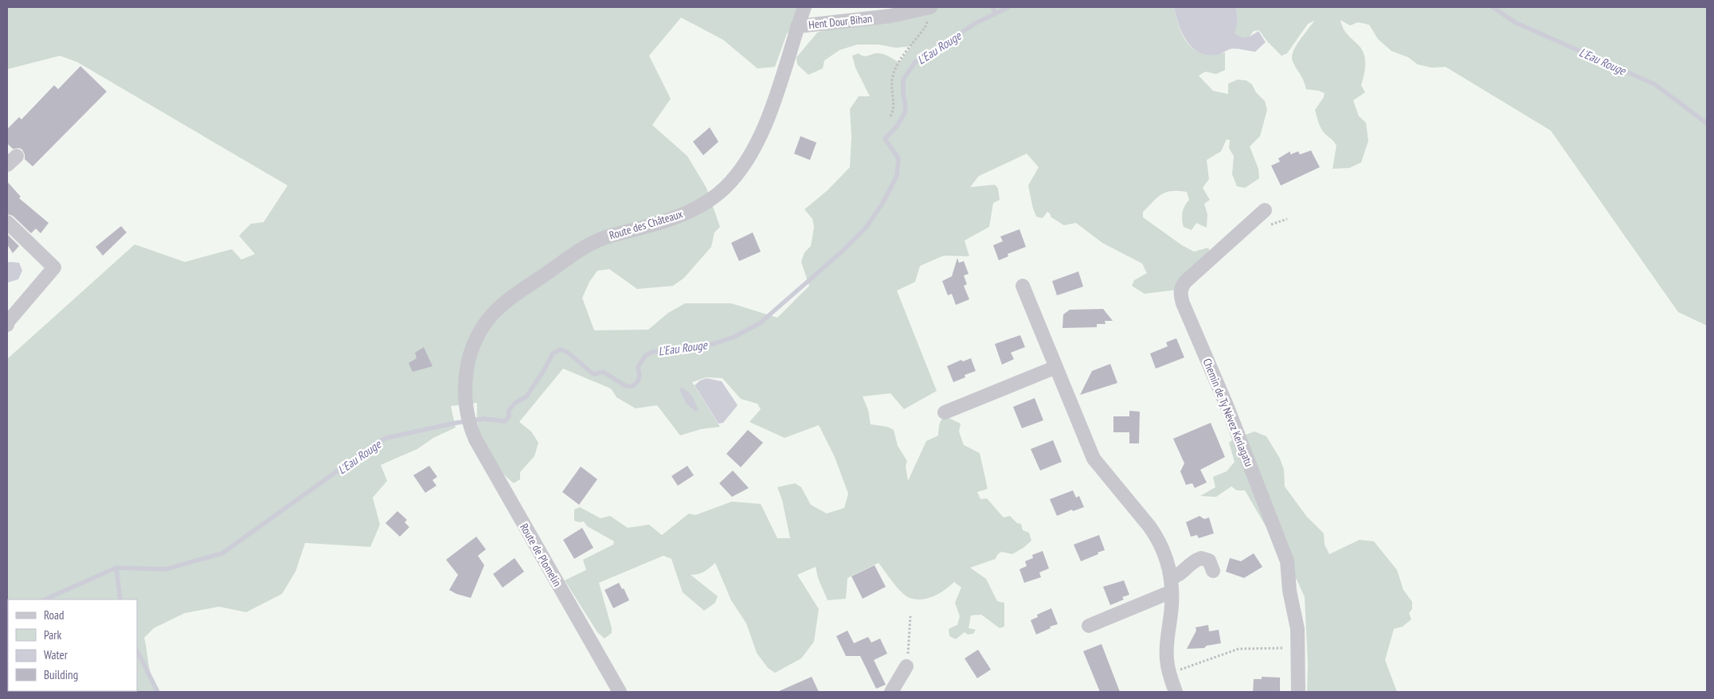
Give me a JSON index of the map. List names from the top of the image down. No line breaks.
{"streets":{"street":["Hent Dour Bihan","Route des Châteaux","Chemin de Ty Névez Kerlagatu","Route de Plomelin"]},"crossings":[["Hent Dour Bihan","Route des Châteaux"],["Route des Châteaux","Route de Plomelin"]],"water":["L'Eau Rouge"],"legend":["Road","Park","Water","Building"]}
